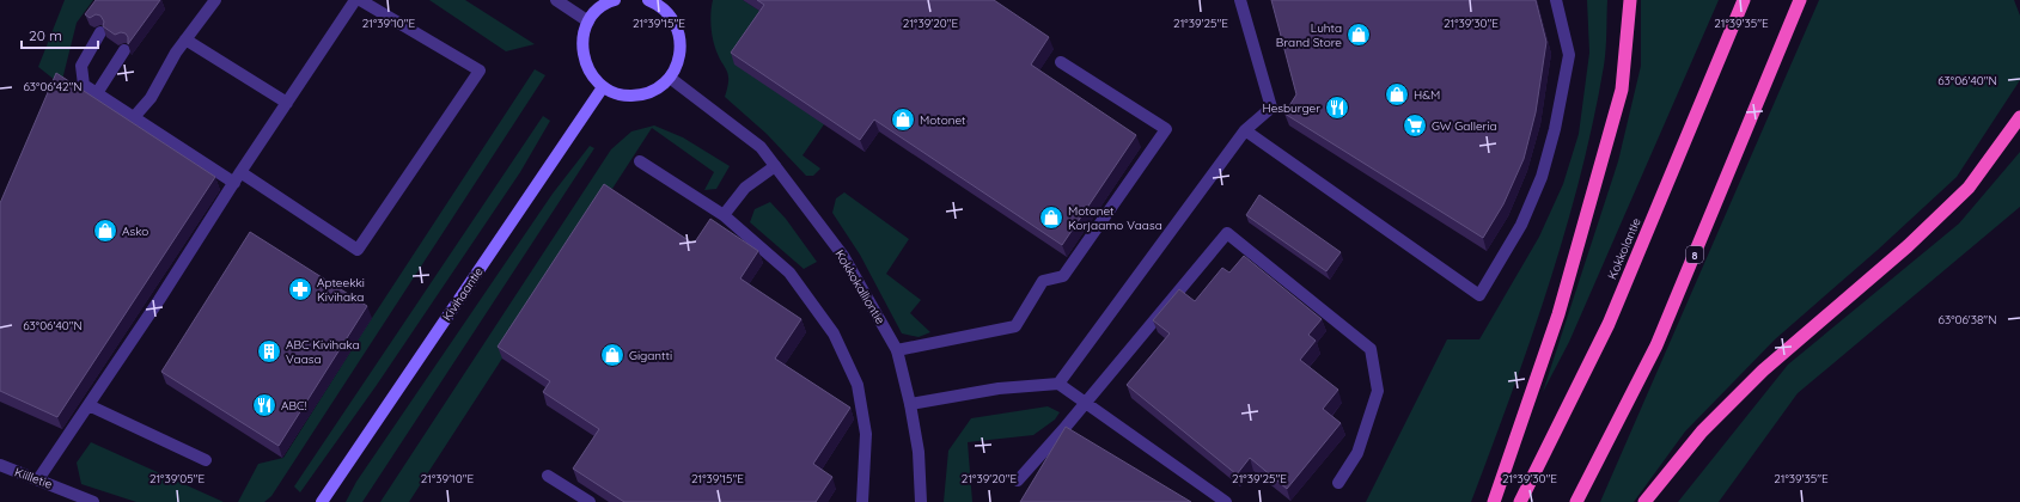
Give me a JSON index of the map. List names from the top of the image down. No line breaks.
{"streets":{"highway":["Kokkolantie","8"],"main road":["Kivihaantie"],"street":["Kokkokalliontie","Kiilletie"]},"places":{"shop":["Luhta Brand Store","H&M","Motonet","Motonet Korjaamo Vaasa","Asko","Gigantti"],"restaurant":["Hesburger","ABC!"],"supermarket":["GW Galleria"],"pharmacy":["Apteekki Kivihaka"],"building":["ABC Kivihaka Vaasa"]},"scale_bar":"20 m","coordinates":["21°39'10\"E","21°39'15\"E","21°39'20\"E","21°39'25\"E","21°39'30\"E","21°39'35\"E","63°06'40\"N","63°06'42\"N","63°06'38\"N","21°39'05\"E"]}
